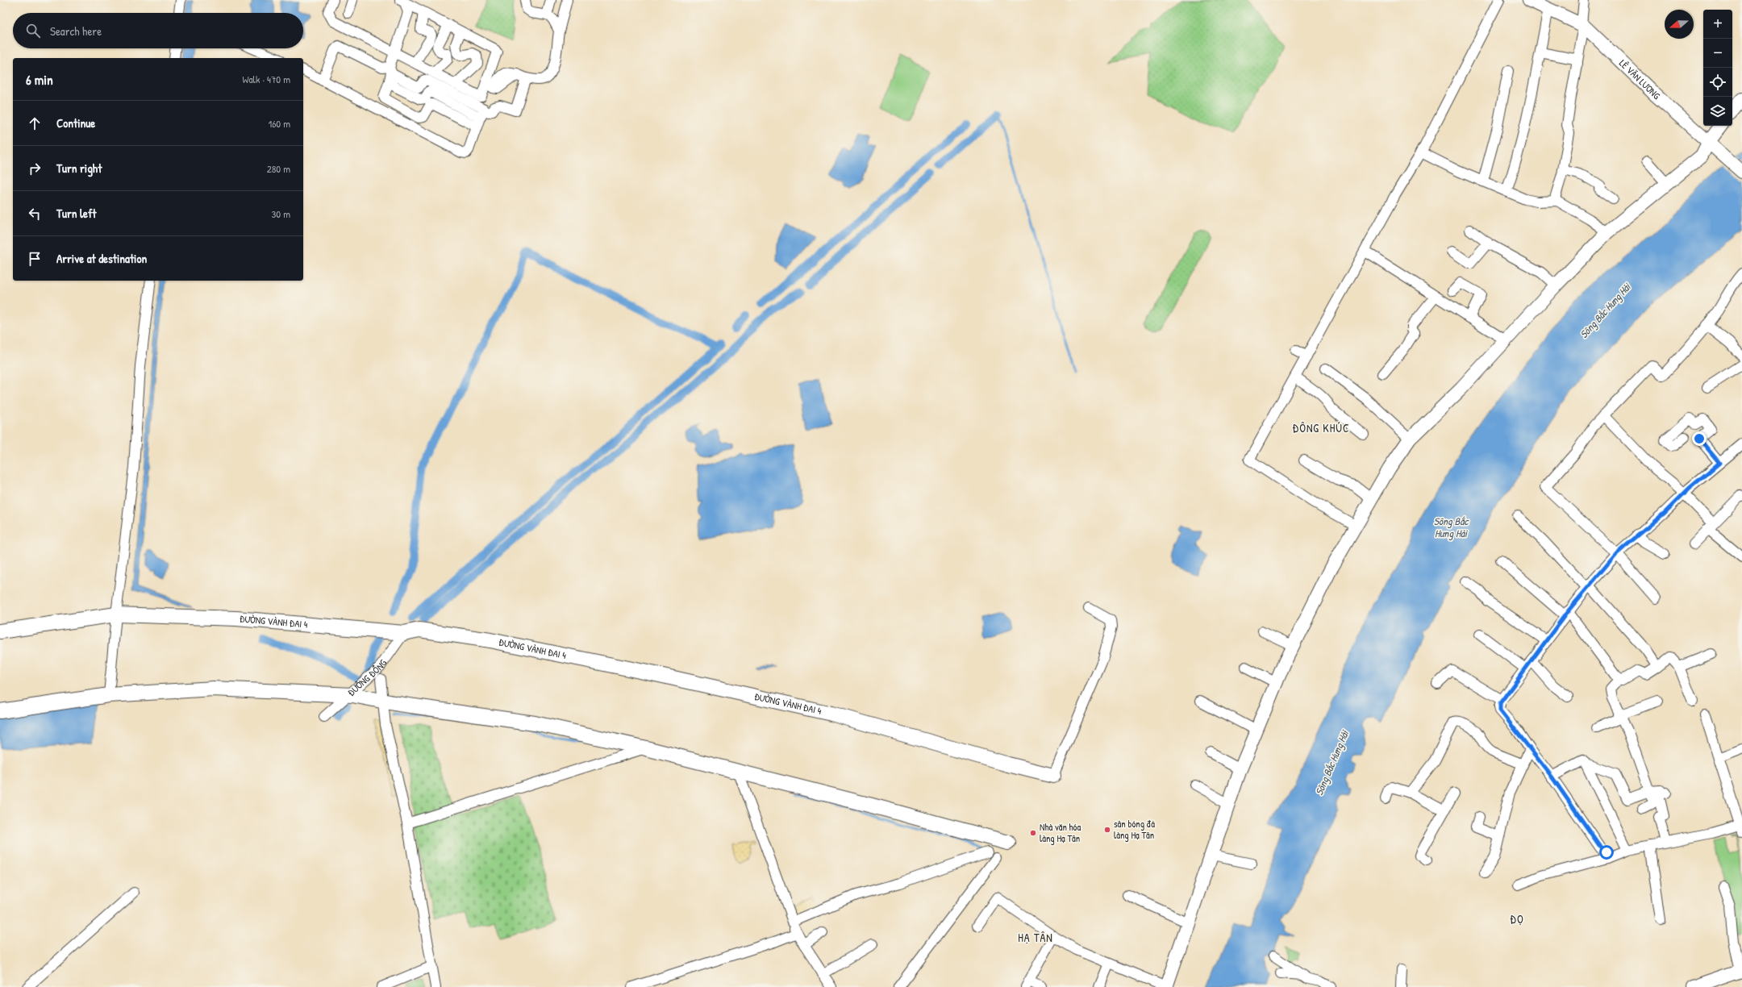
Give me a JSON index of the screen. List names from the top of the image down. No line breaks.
{"streets":{"main road":["ĐƯỜNG VÀNH ĐAI 4"],"street":["LÊ VĂN LƯƠNG","ĐƯỜNG ĐỒNG"]},"crossings":[["ĐƯỜNG VÀNH ĐAI 4","ĐƯỜNG ĐỒNG"]],"districts":["ĐÔNG KHÚC","ĐỌ","HẠ TÂN"],"water":["Sông Bắc Hưng Hải"],"places":["sân bóng đá làng Hạ Tân","Nhà văn hóa làng Hạ Tân"],"north":"left","page":{"map_buttons":["+","−"],"search":"Search here","heading":["6 min","Walk · 470 m"],"list":[["Continue","160 m"],["Turn right","280 m"],["Turn left","30 m"],"Arrive at destination"]}}
